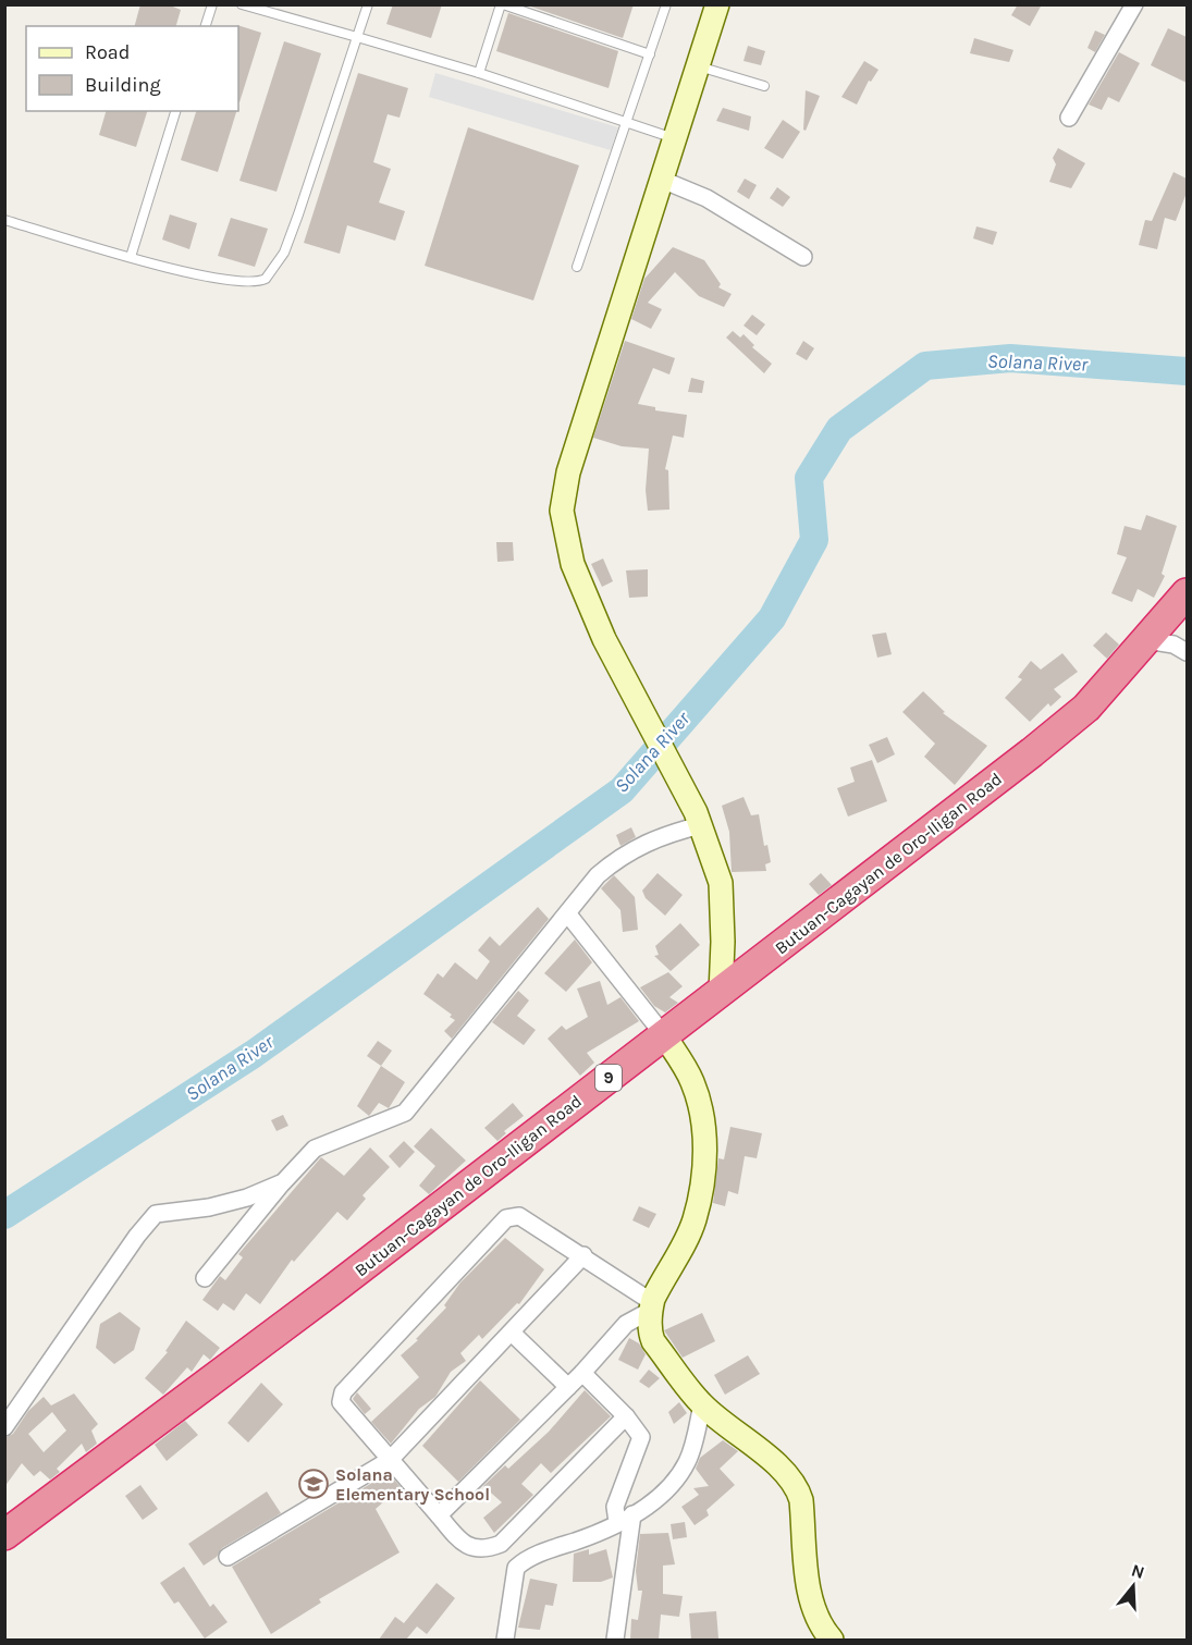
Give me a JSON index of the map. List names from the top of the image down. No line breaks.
{"streets":{"highway":["Butuan-Cagayan de Oro-Iligan Road","9"]},"water":["Solana River"],"places":{"school or university":["Solana Elementary School"]},"legend":["Road","Building"],"north":"top"}
